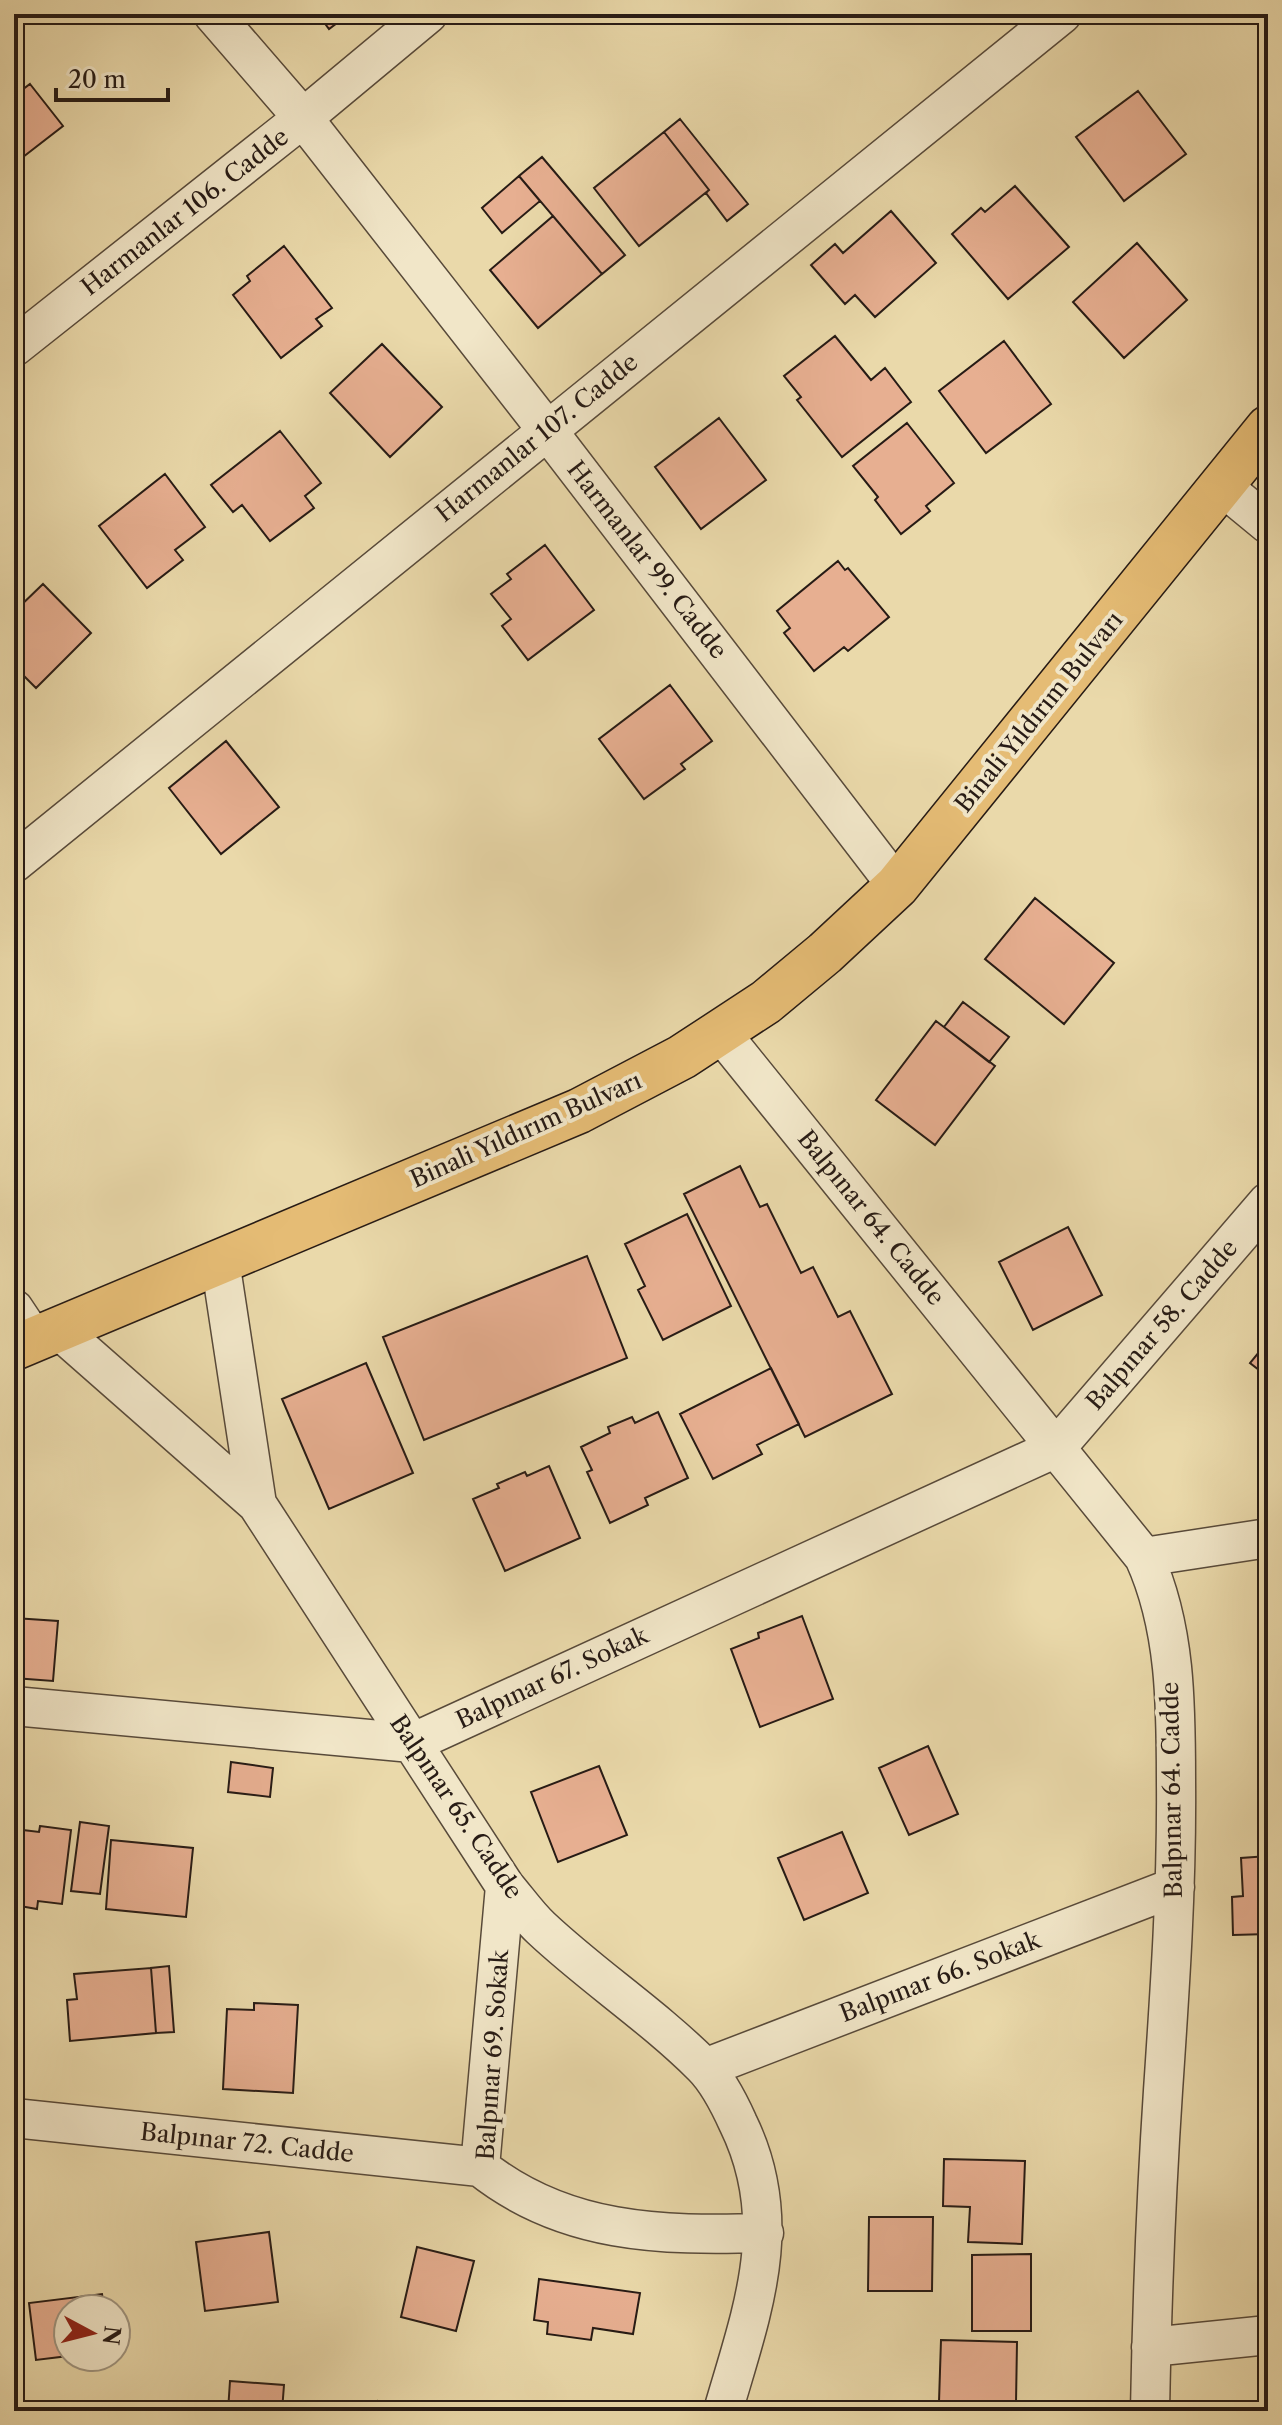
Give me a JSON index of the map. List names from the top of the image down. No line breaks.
{"streets":{"main road":["Binali Yıldırım Bulvarı"],"street":["Harmanlar 106. Cadde","Harmanlar 107. Cadde","Harmanlar 99. Cadde","Balpınar 64. Cadde","Balpınar 58. Cadde","Balpınar 67. Sokak","Balpınar 65. Cadde","Balpınar 66. Sokak","Balpınar 69. Sokak","Balpınar 72. Cadde"]},"crossings":[["Harmanlar 106. Cadde","Harmanlar 99. Cadde"],["Harmanlar 107. Cadde","Harmanlar 99. Cadde"],["Harmanlar 99. Cadde","Binali Yıldırım Bulvarı"],["Binali Yıldırım Bulvarı","Balpınar 64. Cadde"],["Binali Yıldırım Bulvarı","Balpınar 65. Cadde"],["Balpınar 64. Cadde","Balpınar 58. Cadde"],["Balpınar 64. Cadde","Balpınar 67. Sokak"],["Balpınar 64. Cadde","Balpınar 66. Sokak"],["Balpınar 58. Cadde","Balpınar 67. Sokak"],["Balpınar 67. Sokak","Balpınar 65. Cadde"],["Balpınar 65. Cadde","Balpınar 66. Sokak"],["Balpınar 65. Cadde","Balpınar 69. Sokak"],["Balpınar 69. Sokak","Balpınar 72. Cadde"]],"scale_bar":"20 m","north":"right"}
